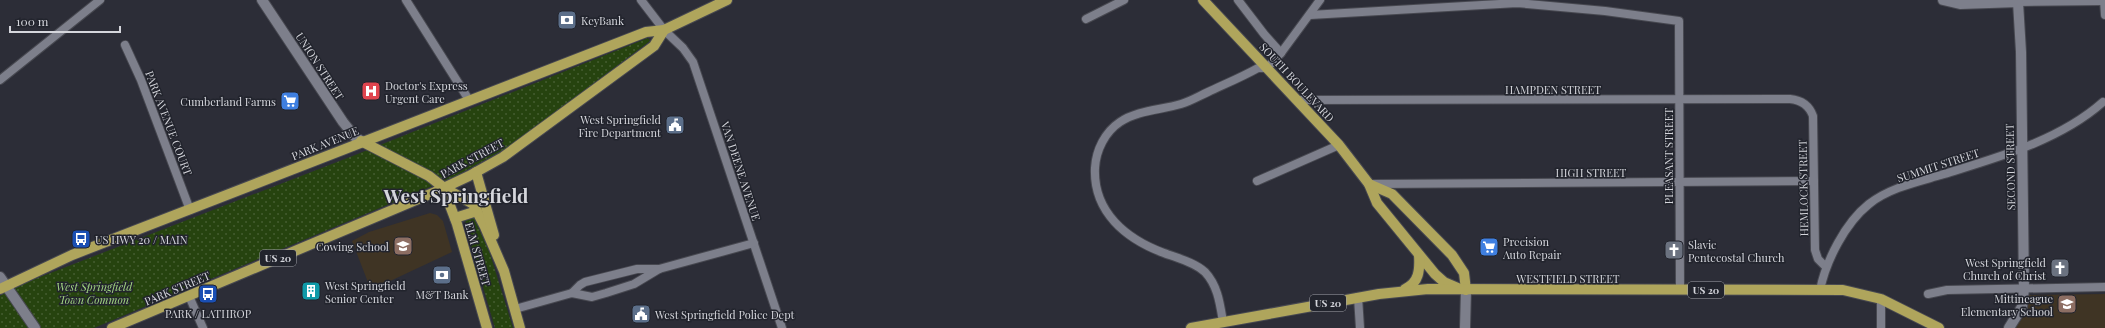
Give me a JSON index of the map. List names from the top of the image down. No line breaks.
{"streets":{"main road":["UNION STREET","SOUTH BOULEVARD","PARK AVENUE","PARK STREET","SECOND STREET","ELM STREET","US 20","WESTFIELD STREET"],"street":["HAMPDEN STREET","PARK AVENUE COURT","PLEASANT STREET","SUMMIT STREET","VAN DEENE AVENUE","HIGH STREET","HEMLOCK STREET"]},"crossings":[["UNION STREET","PARK AVENUE"],["UNION STREET","ELM STREET"],["SOUTH BOULEVARD","HAMPDEN STREET"],["SOUTH BOULEVARD","HIGH STREET"],["SOUTH BOULEVARD","WESTFIELD STREET"],["HAMPDEN STREET","PLEASANT STREET"],["HAMPDEN STREET","HEMLOCK STREET"],["PARK AVENUE COURT","PARK AVENUE"],["PARK AVENUE","PARK STREET"],["PARK AVENUE","VAN DEENE AVENUE"],["PARK AVENUE","ELM STREET"],["PLEASANT STREET","HIGH STREET"],["PLEASANT STREET","WESTFIELD STREET"],["PARK STREET","VAN DEENE AVENUE"],["PARK STREET","ELM STREET"],["SUMMIT STREET","SECOND STREET"],["SUMMIT STREET","HEMLOCK STREET"],["SUMMIT STREET","WESTFIELD STREET"],["HIGH STREET","HEMLOCK STREET"]],"districts":["West Springfield"],"parks":["West Springfield Town Common"],"places":{"bank":["KeyBank","M&T Bank"],"hospital":["Doctor's Express Urgent Care"],"supermarket":["Cumberland Farms","Precision Auto Repair"],"public building":["West Springfield Fire Department","West Springfield Police Dept"],"bus stop":["US HWY 20 / MAIN","PARK / LATHROP"],"school or university":["Cowing School","Mittineague Elementary School"],"church":["Slavic Pentecostal Church","West Springfield Church of Christ"],"building":["West Springfield Senior Center"]},"scale_bar":"100 m"}
